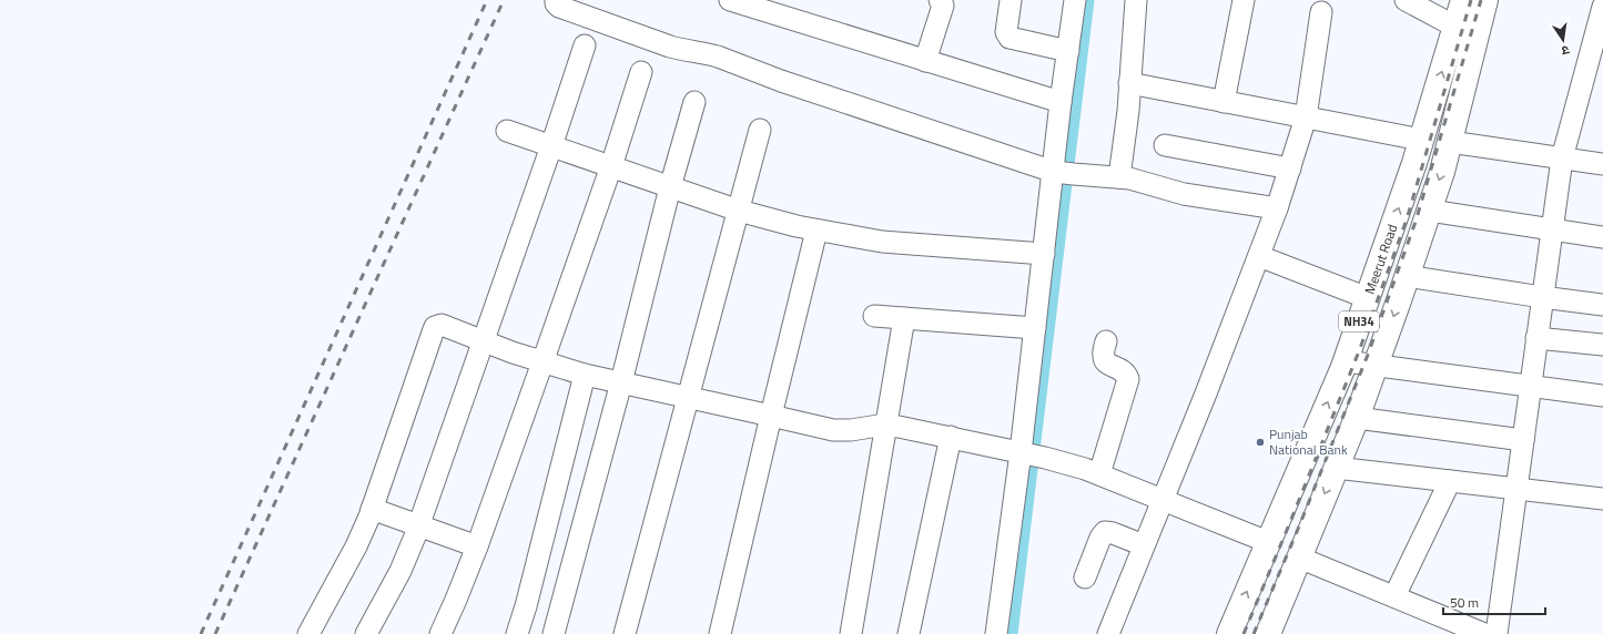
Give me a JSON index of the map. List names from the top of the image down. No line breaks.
{"streets":{"highway":["Meerut Road","NH34"]},"places":["Punjab National Bank"],"scale_bar":"50 m","north":"bottom"}
